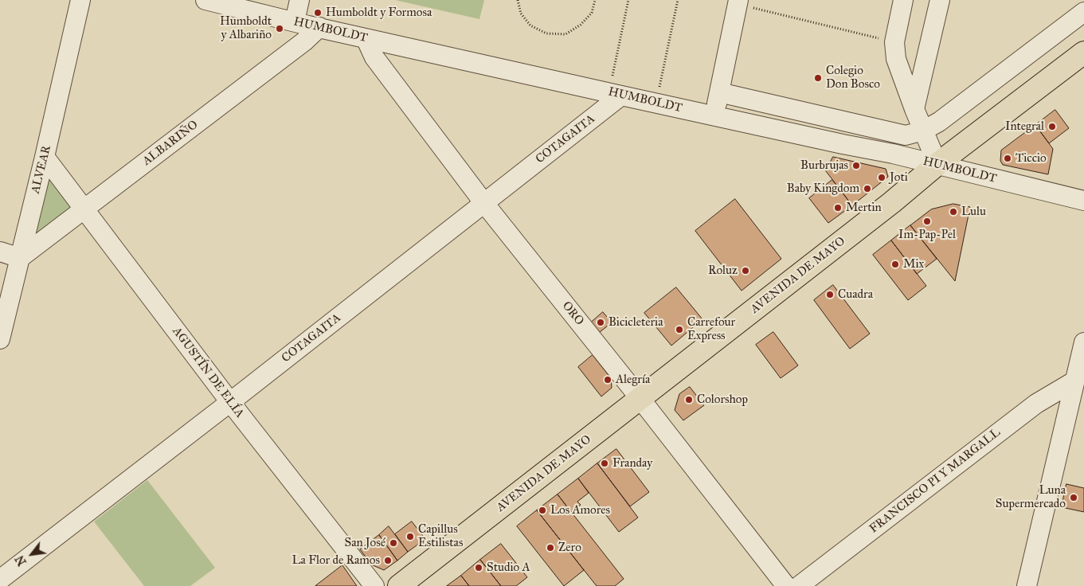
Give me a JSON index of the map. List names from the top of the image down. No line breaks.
{"streets":{"main road":["AVENIDA DE MAYO"],"street":["HUMBOLDT","COTAGAITA","ALBARIÑO","ALVEAR","ORO","AGUSTÍN DE ELÍA","FRANCISCO PI Y MARGALL"]},"crossings":[["HUMBOLDT","COTAGAITA"],["HUMBOLDT","ALBARIÑO"],["HUMBOLDT","AVENIDA DE MAYO"],["HUMBOLDT","ORO"],["COTAGAITA","ORO"],["COTAGAITA","AGUSTÍN DE ELÍA"],["ALBARIÑO","ALVEAR"],["ALBARIÑO","AGUSTÍN DE ELÍA"],["ALVEAR","AGUSTÍN DE ELÍA"],["AVENIDA DE MAYO","ORO"]],"places":["Humboldt y Formosa","Humboldt y Albariño","Colegio Don Bosco","Integral","Ticcio","Burbrujas","Joti","Baby Kingdom","Mertin","Lulu","Im-Pap-Pel","Mix","Roluz","Cuadra","Bicicleteria","Carrefour Express","Alegría","Colorshop","Franday","Luna Supermercado","Los Amores","Capillus Estilistas","San José","Zero","La Flor de Ramos","Studio A"],"north":"bottom left"}
